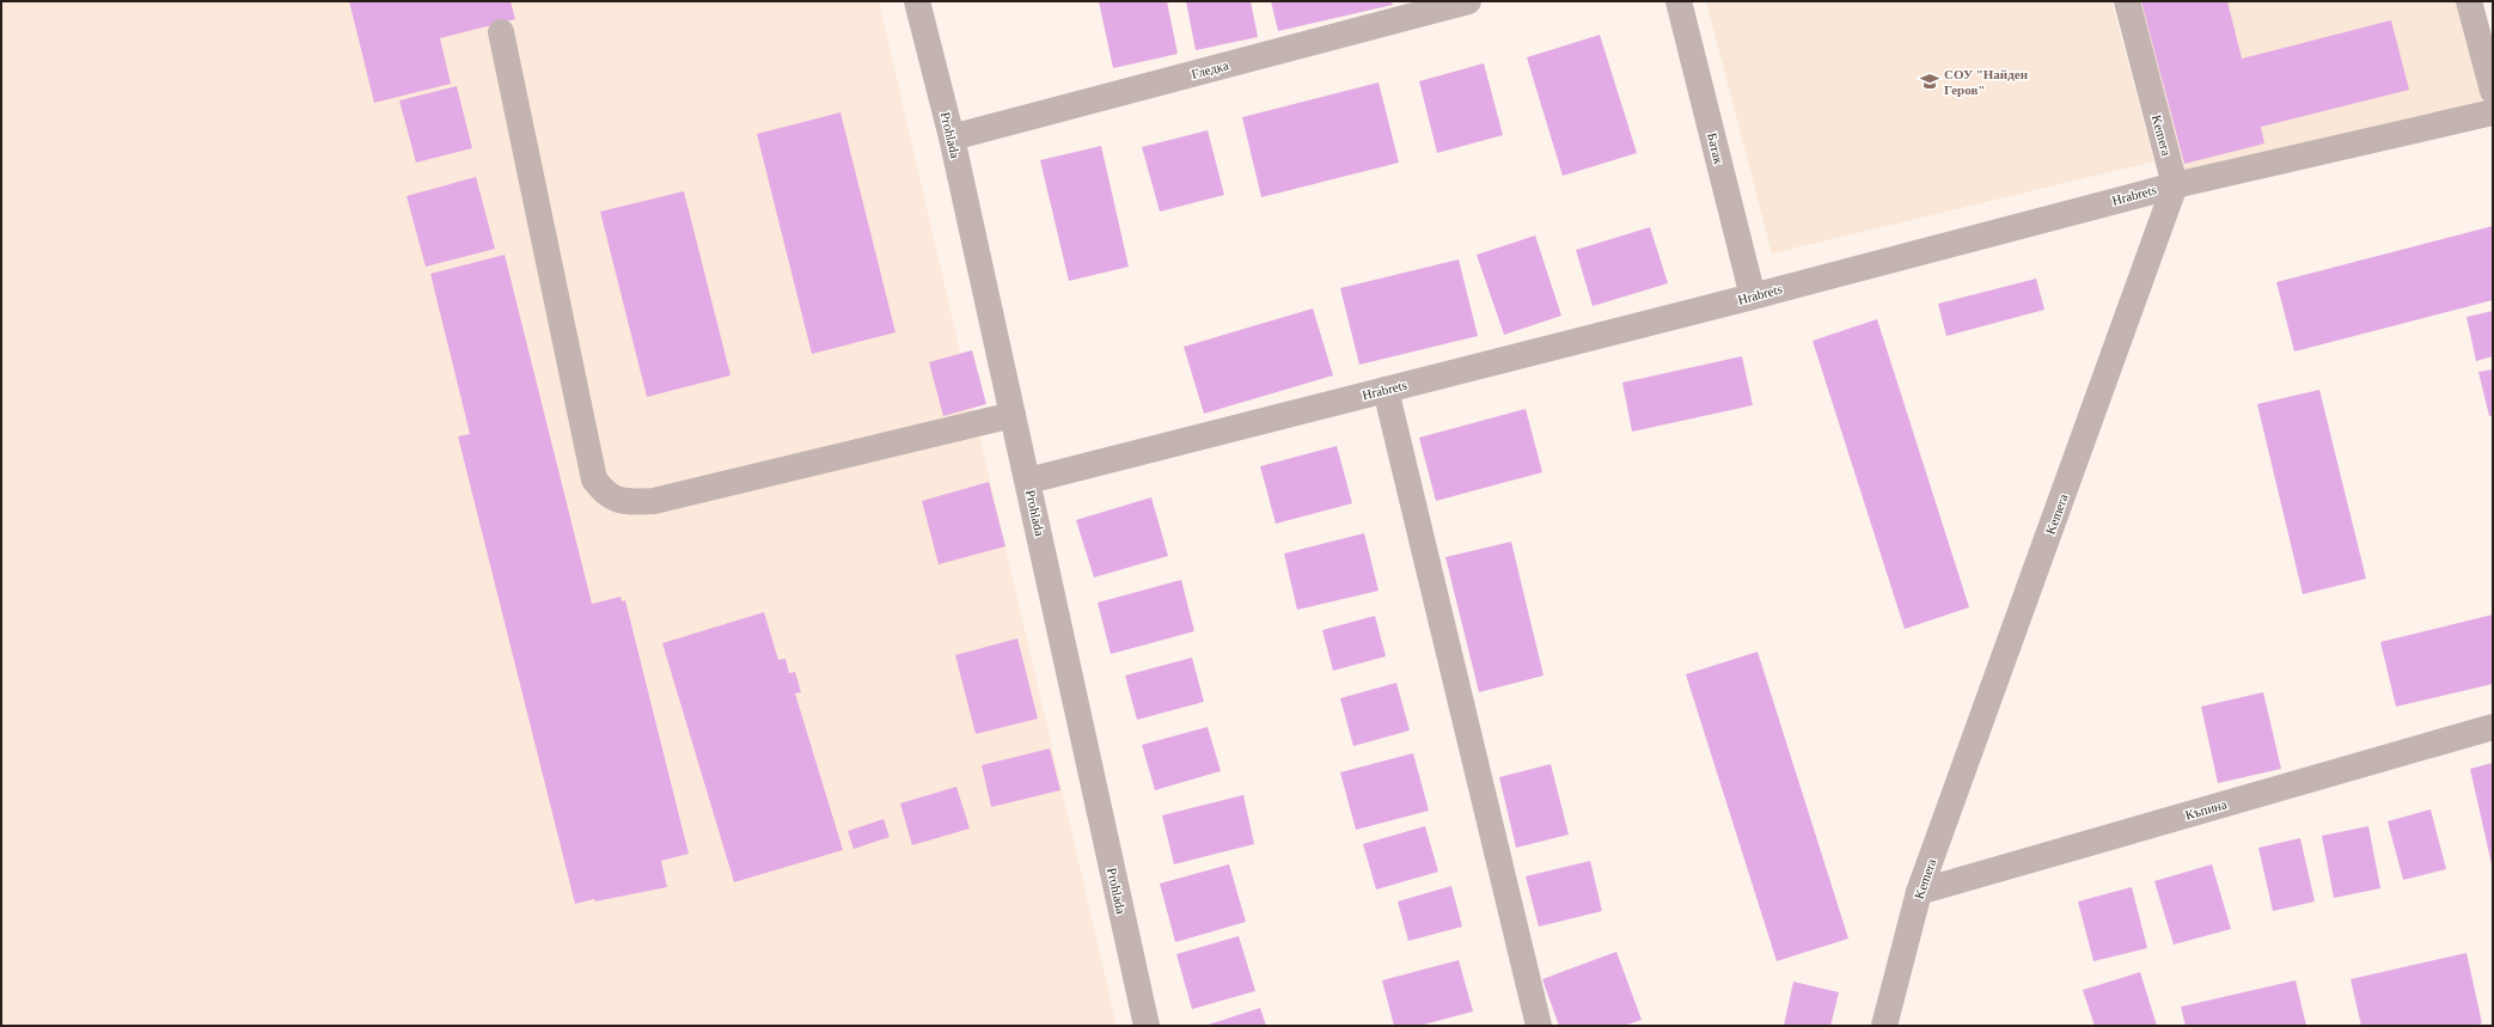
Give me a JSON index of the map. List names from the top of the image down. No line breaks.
{"streets":{"street":["Гледка","Prohlada","Kemera","Батак","Hrabrets","Къпина"]},"crossings":[["Гледка","Prohlada"],["Prohlada","Hrabrets"],["Kemera","Hrabrets"],["Kemera","Къпина"],["Батак","Hrabrets"]],"places":{"school or university":["СОУ \"Найден Геров\""]}}
